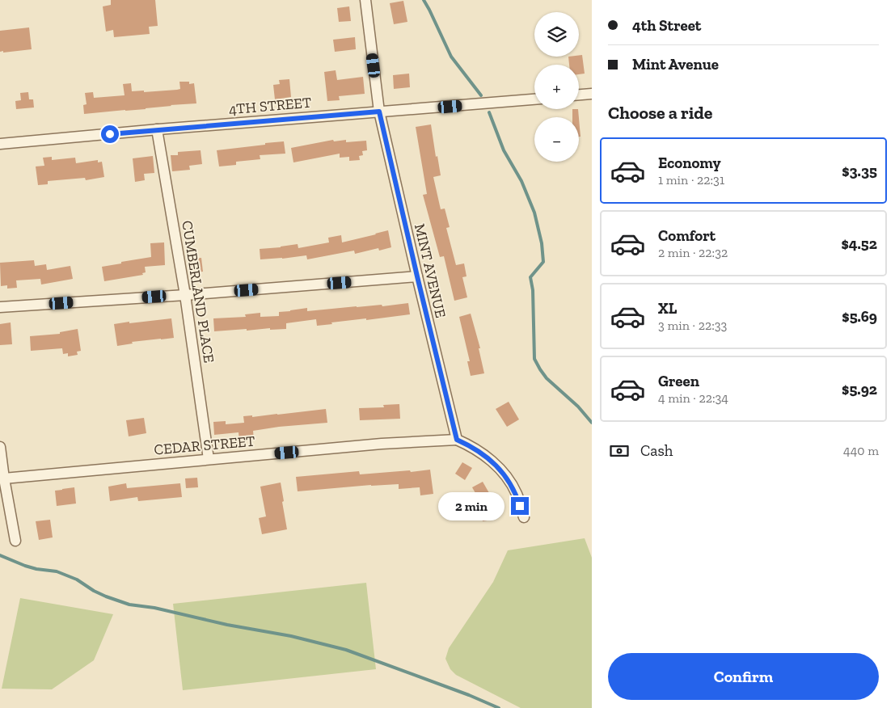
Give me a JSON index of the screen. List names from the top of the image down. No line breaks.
{"streets":{"street":["4TH STREET","MINT AVENUE","CUMBERLAND PLACE","CEDAR STREET"]},"crossings":[["4TH STREET","MINT AVENUE"],["4TH STREET","CUMBERLAND PLACE"],["MINT AVENUE","CEDAR STREET"],["CUMBERLAND PLACE","CEDAR STREET"]],"page":{"banner":["4th Street","Mint Avenue"],"map_buttons":["+","−"],"heading":"Choose a ride","list":[{"name":"Economy","note":"1 min · 22:31","value":"$3.35"},{"name":"Comfort","note":"2 min · 22:32","value":"$4.52"},{"name":"XL","note":"3 min · 22:33","value":"$5.69"},{"name":"Green","note":"4 min · 22:34","value":"$5.92"}],"pay":["Cash","440 m"],"bubble":"2 min","buttons":"Confirm"}}
